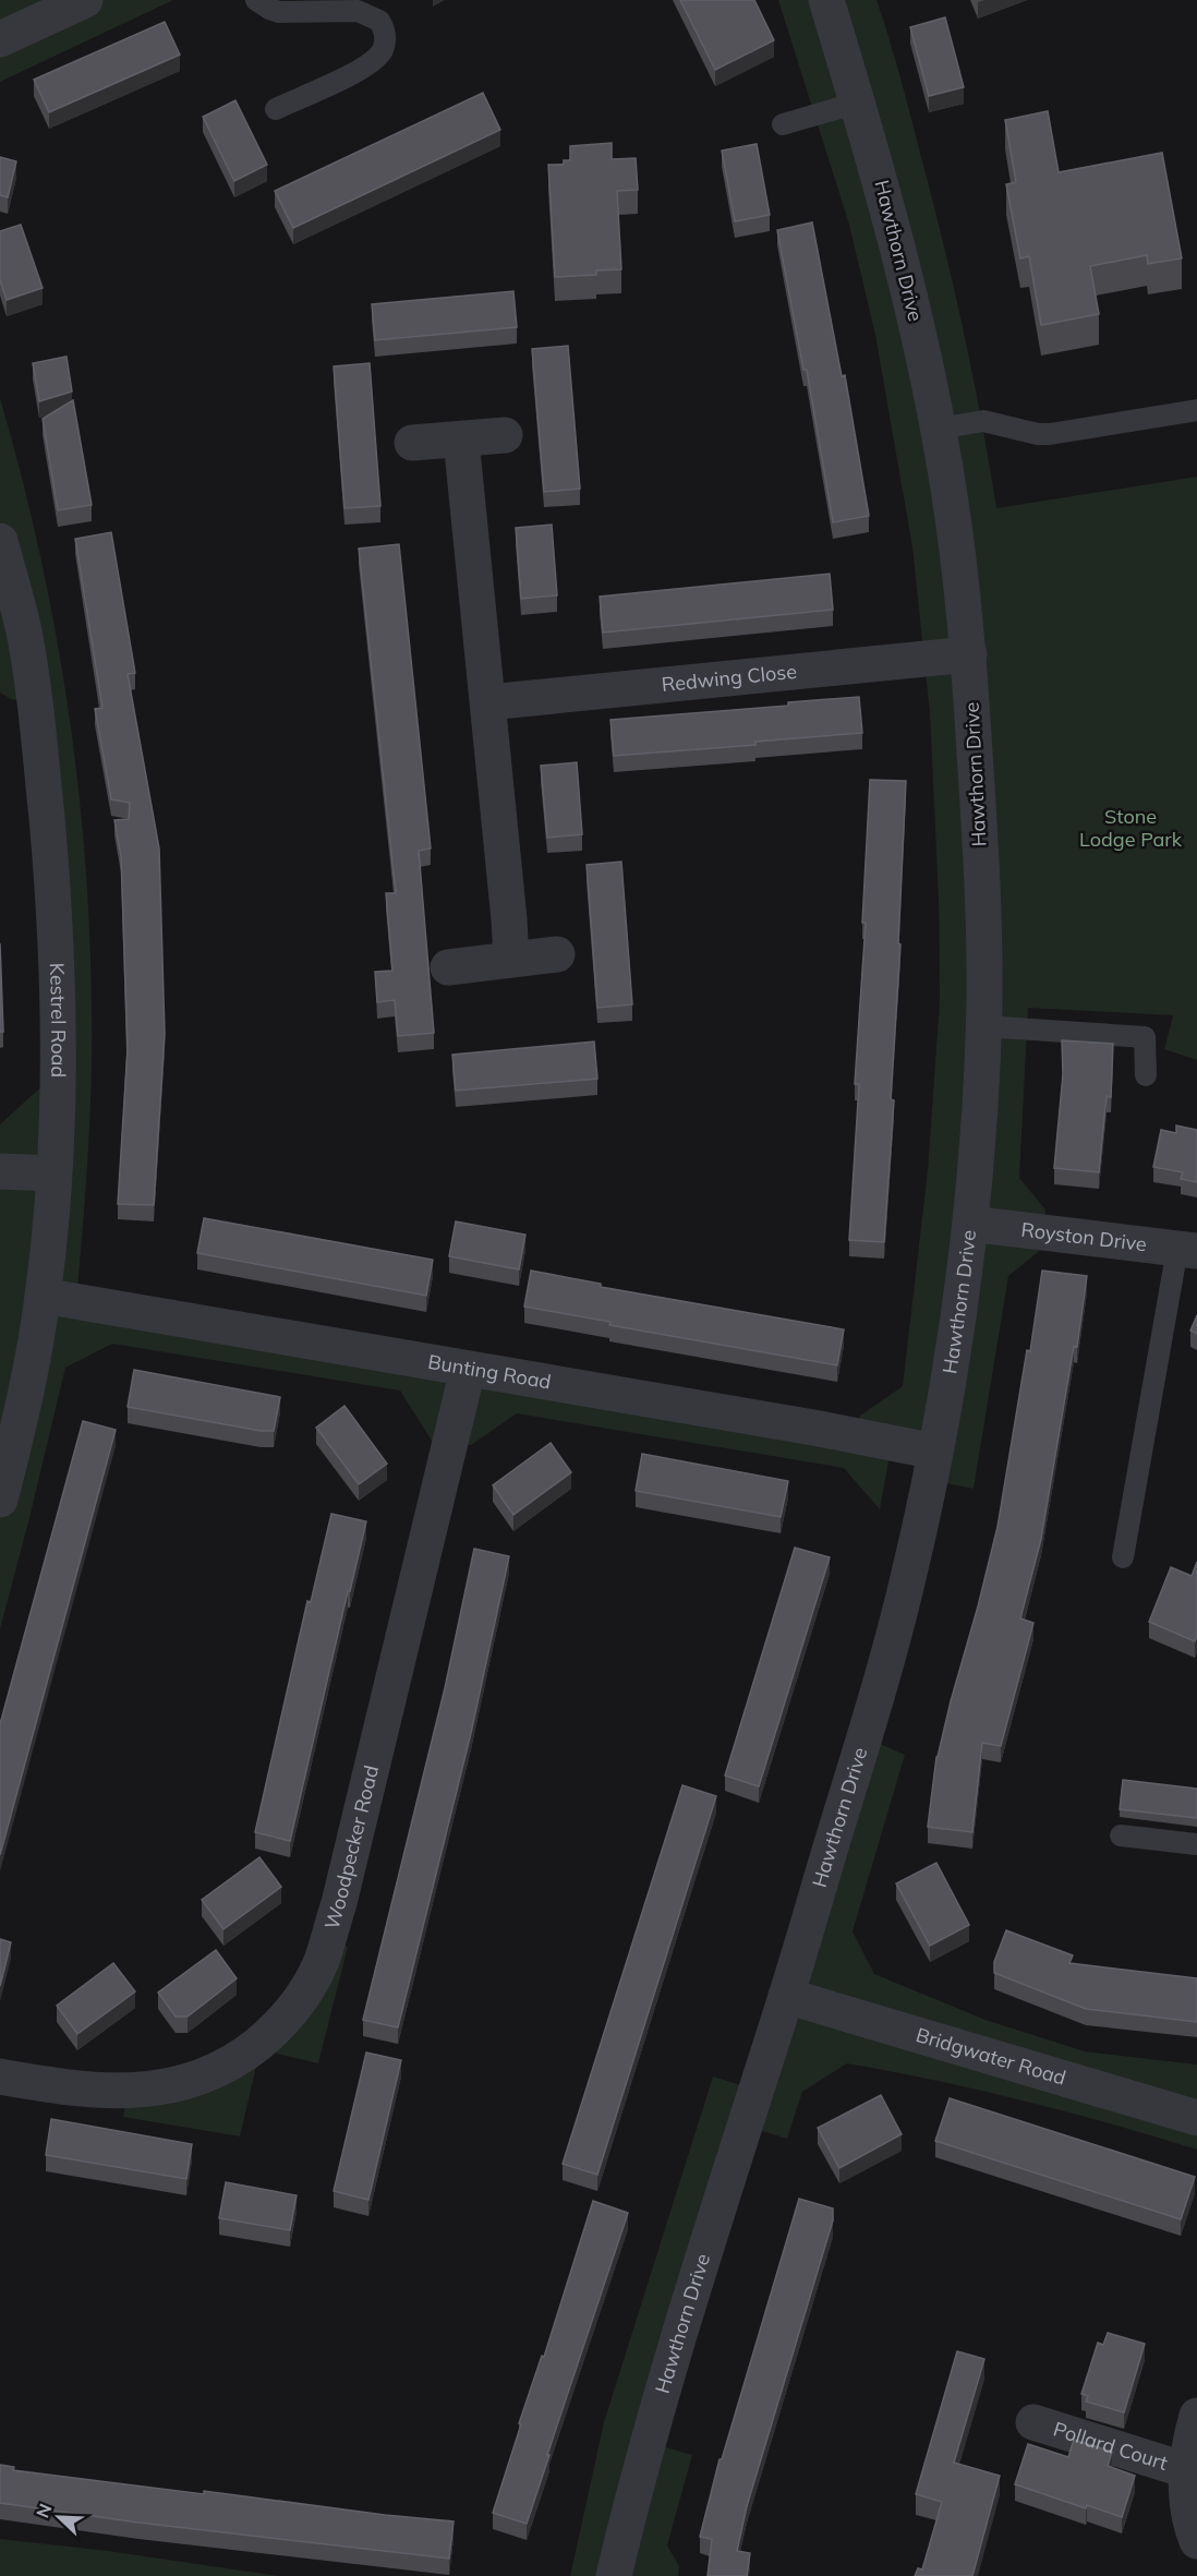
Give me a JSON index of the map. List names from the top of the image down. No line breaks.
{"streets":{"street":["Hawthorn Drive","Redwing Close","Kestrel Road","Royston Drive","Bunting Road","Woodpecker Road","Bridgwater Road","Pollard Court"]},"crossings":[["Hawthorn Drive","Redwing Close"],["Hawthorn Drive","Royston Drive"],["Hawthorn Drive","Bunting Road"],["Hawthorn Drive","Bridgwater Road"],["Kestrel Road","Bunting Road"],["Bunting Road","Woodpecker Road"]],"parks":["Stone Lodge Park"],"north":"top left"}
